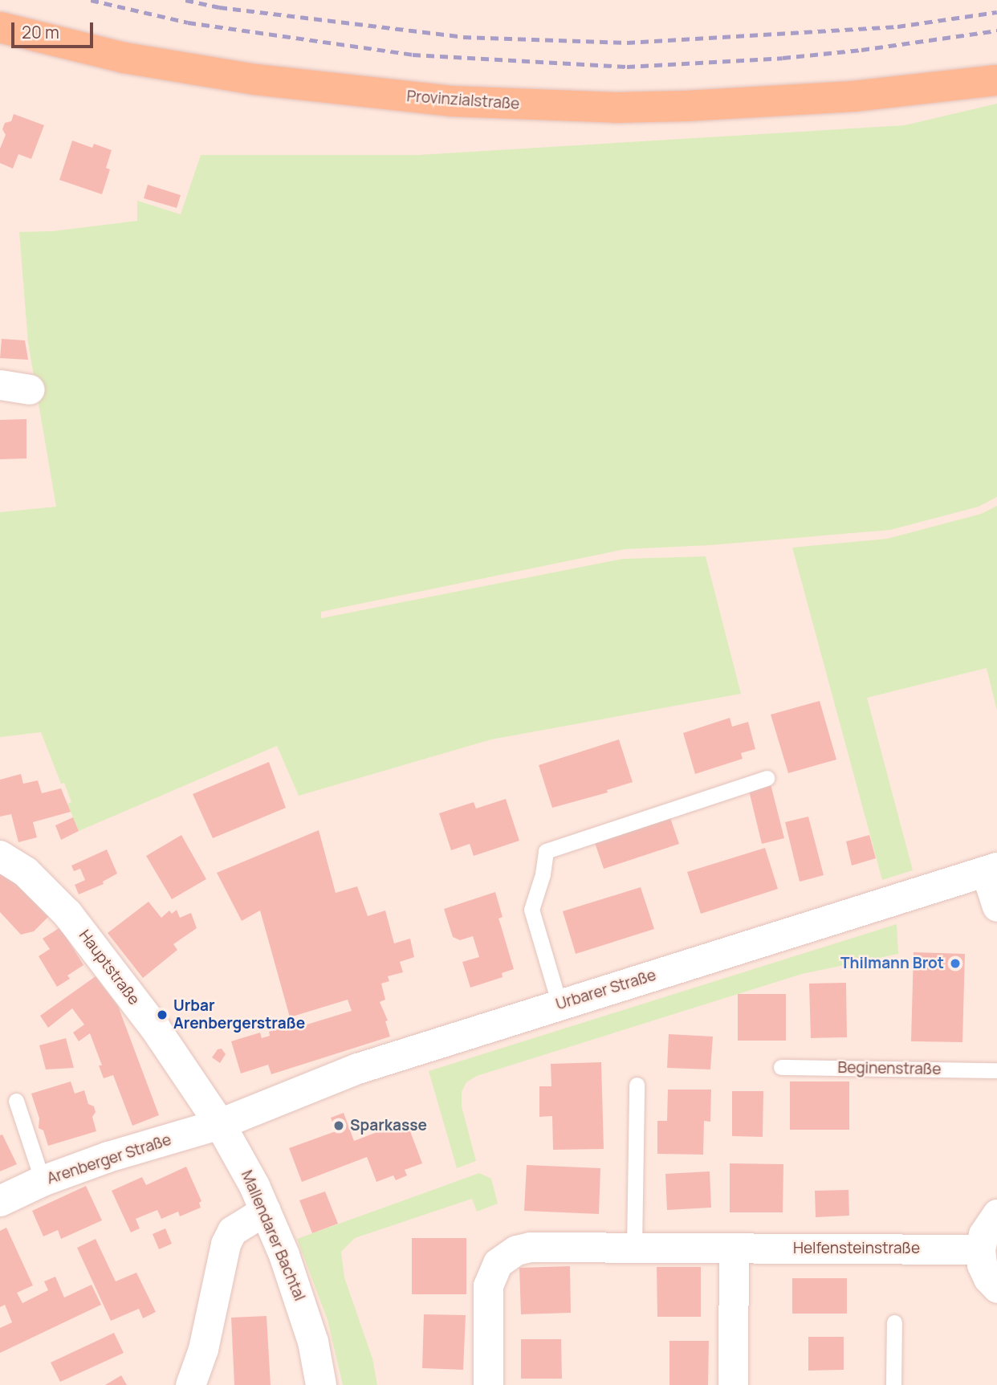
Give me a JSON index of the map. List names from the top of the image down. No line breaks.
{"streets":{"main road":["Provinzialstraße"],"street":["Hauptstraße","Urbarer Straße","Arenberger Straße","Mallendarer Bachtal","Helfensteinstraße"],"lane":["Beginenstraße"]},"crossings":[["Hauptstraße","Urbarer Straße"],["Hauptstraße","Arenberger Straße"],["Hauptstraße","Mallendarer Bachtal"],["Urbarer Straße","Arenberger Straße"],["Urbarer Straße","Mallendarer Bachtal"],["Arenberger Straße","Mallendarer Bachtal"]],"places":["Thilmann Brot","Urbar Arenbergerstraße","Sparkasse"],"scale_bar":"20 m"}
